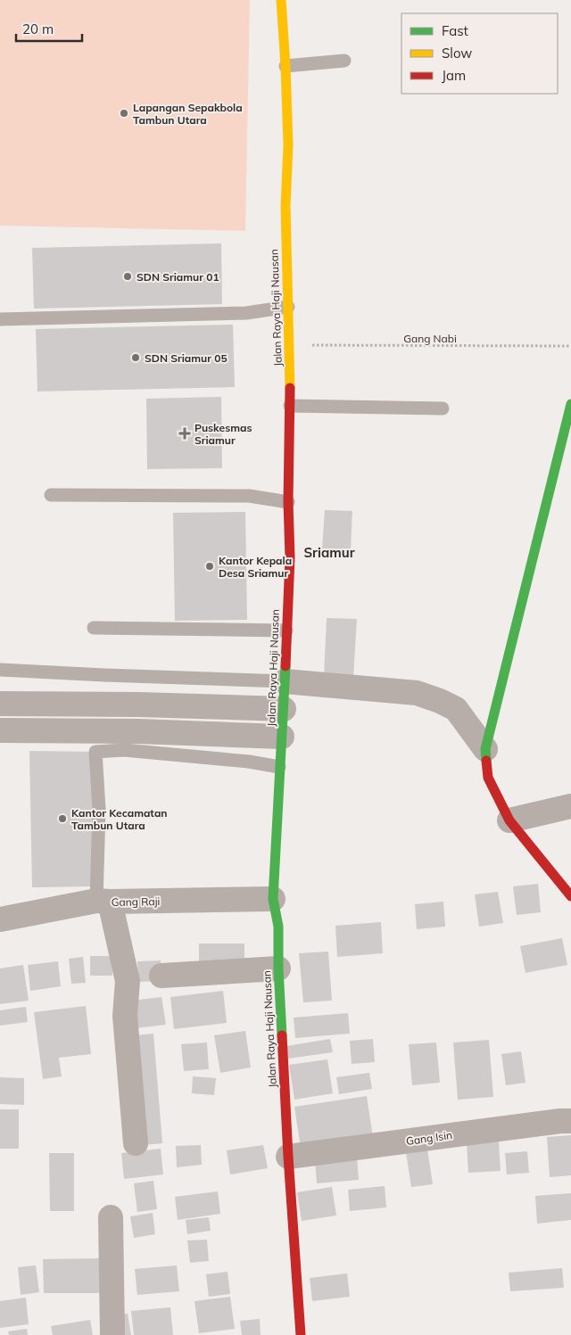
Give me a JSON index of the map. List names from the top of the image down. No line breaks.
{"streets":{"street":["Jalan Raya Haji Nausan","Gang Raji","Gang Isin"],"path":["Gang Nabi"]},"crossings":[["Jalan Raya Haji Nausan","Gang Nabi"],["Jalan Raya Haji Nausan","Gang Raji"],["Jalan Raya Haji Nausan","Gang Isin"]],"districts":["Sriamur"],"places":{"other":["Lapangan Sepakbola Tambun Utara","SDN Sriamur 01","SDN Sriamur 05","Kantor Kepala Desa Sriamur","Kantor Kecamatan Tambun Utara"],"health":["Puskesmas Sriamur"]},"legend":["Fast","Slow","Jam"],"scale_bar":"20 m"}
